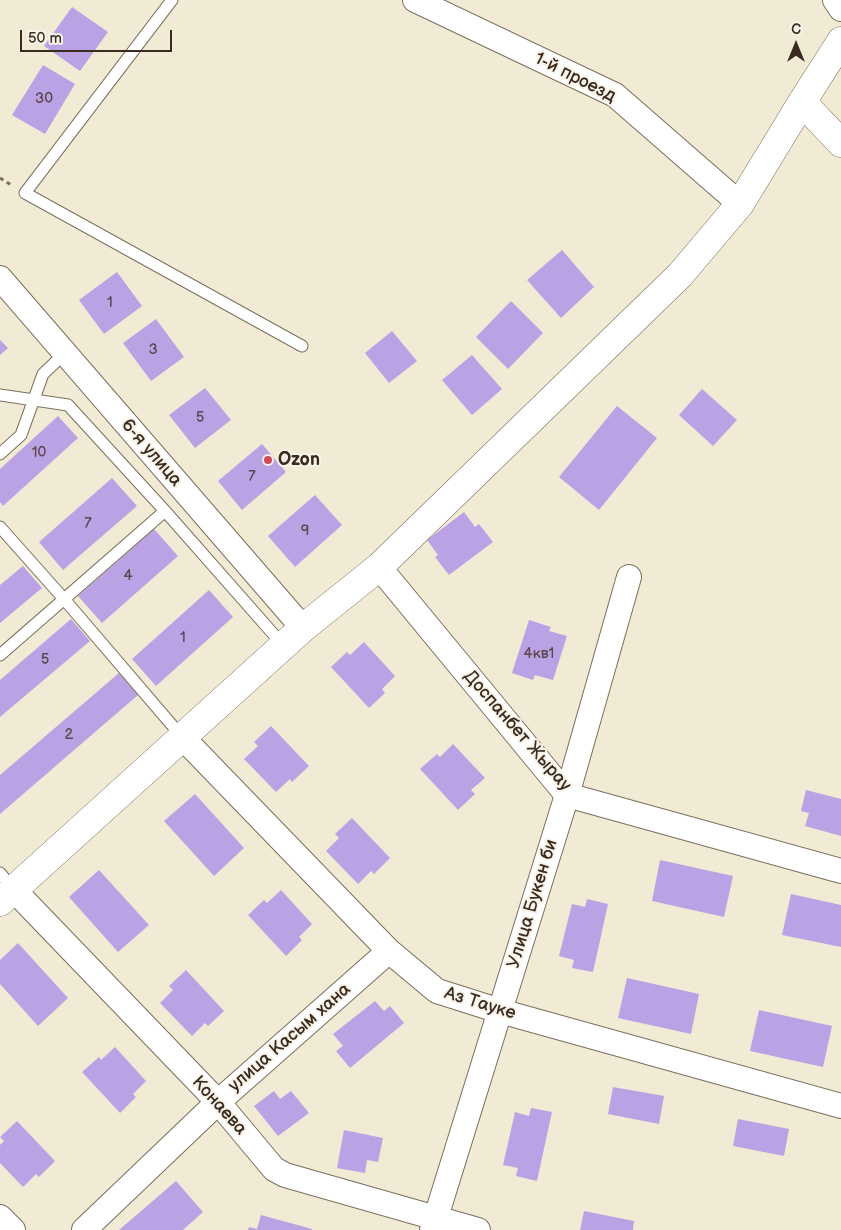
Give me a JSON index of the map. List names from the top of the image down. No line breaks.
{"streets":{"street":["1-й проезд","6-я улица","Доспанбет Жырау","Улица Букен би","Аз Тауке","улица Касым хана","Конаева"]},"crossings":[["Доспанбет Жырау","Улица Букен би"],["Улица Букен би","Аз Тауке"],["Улица Букен би","Конаева"],["Аз Тауке","улица Касым хана"],["улица Касым хана","Конаева"]],"places":["Ozon"],"house_numbers":["30","1","3","5","10","7","7","9","4","1","4кв1","5","2"],"scale_bar":"50 m","north":"top"}
